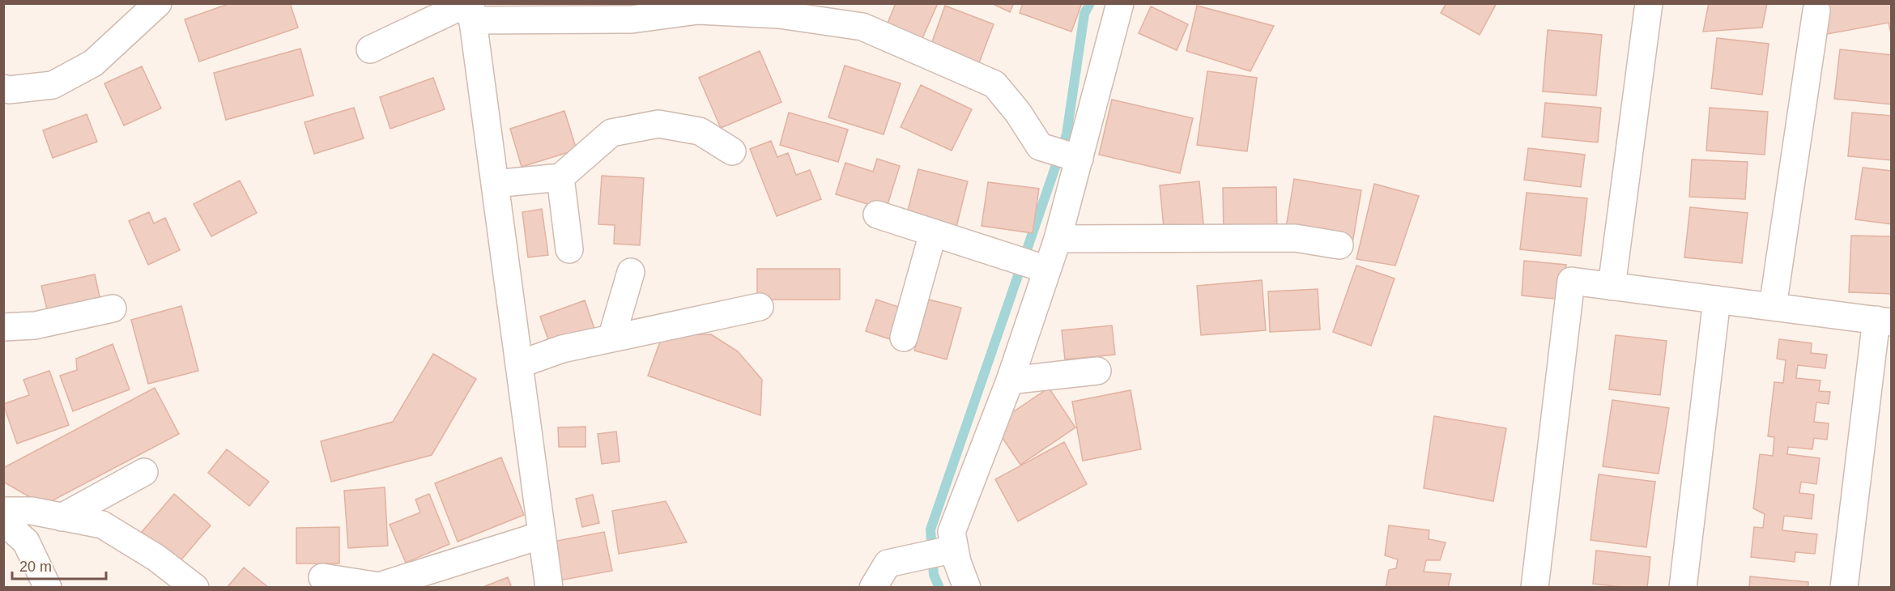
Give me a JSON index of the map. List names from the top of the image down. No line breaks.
{"scale_bar":"20 m"}
